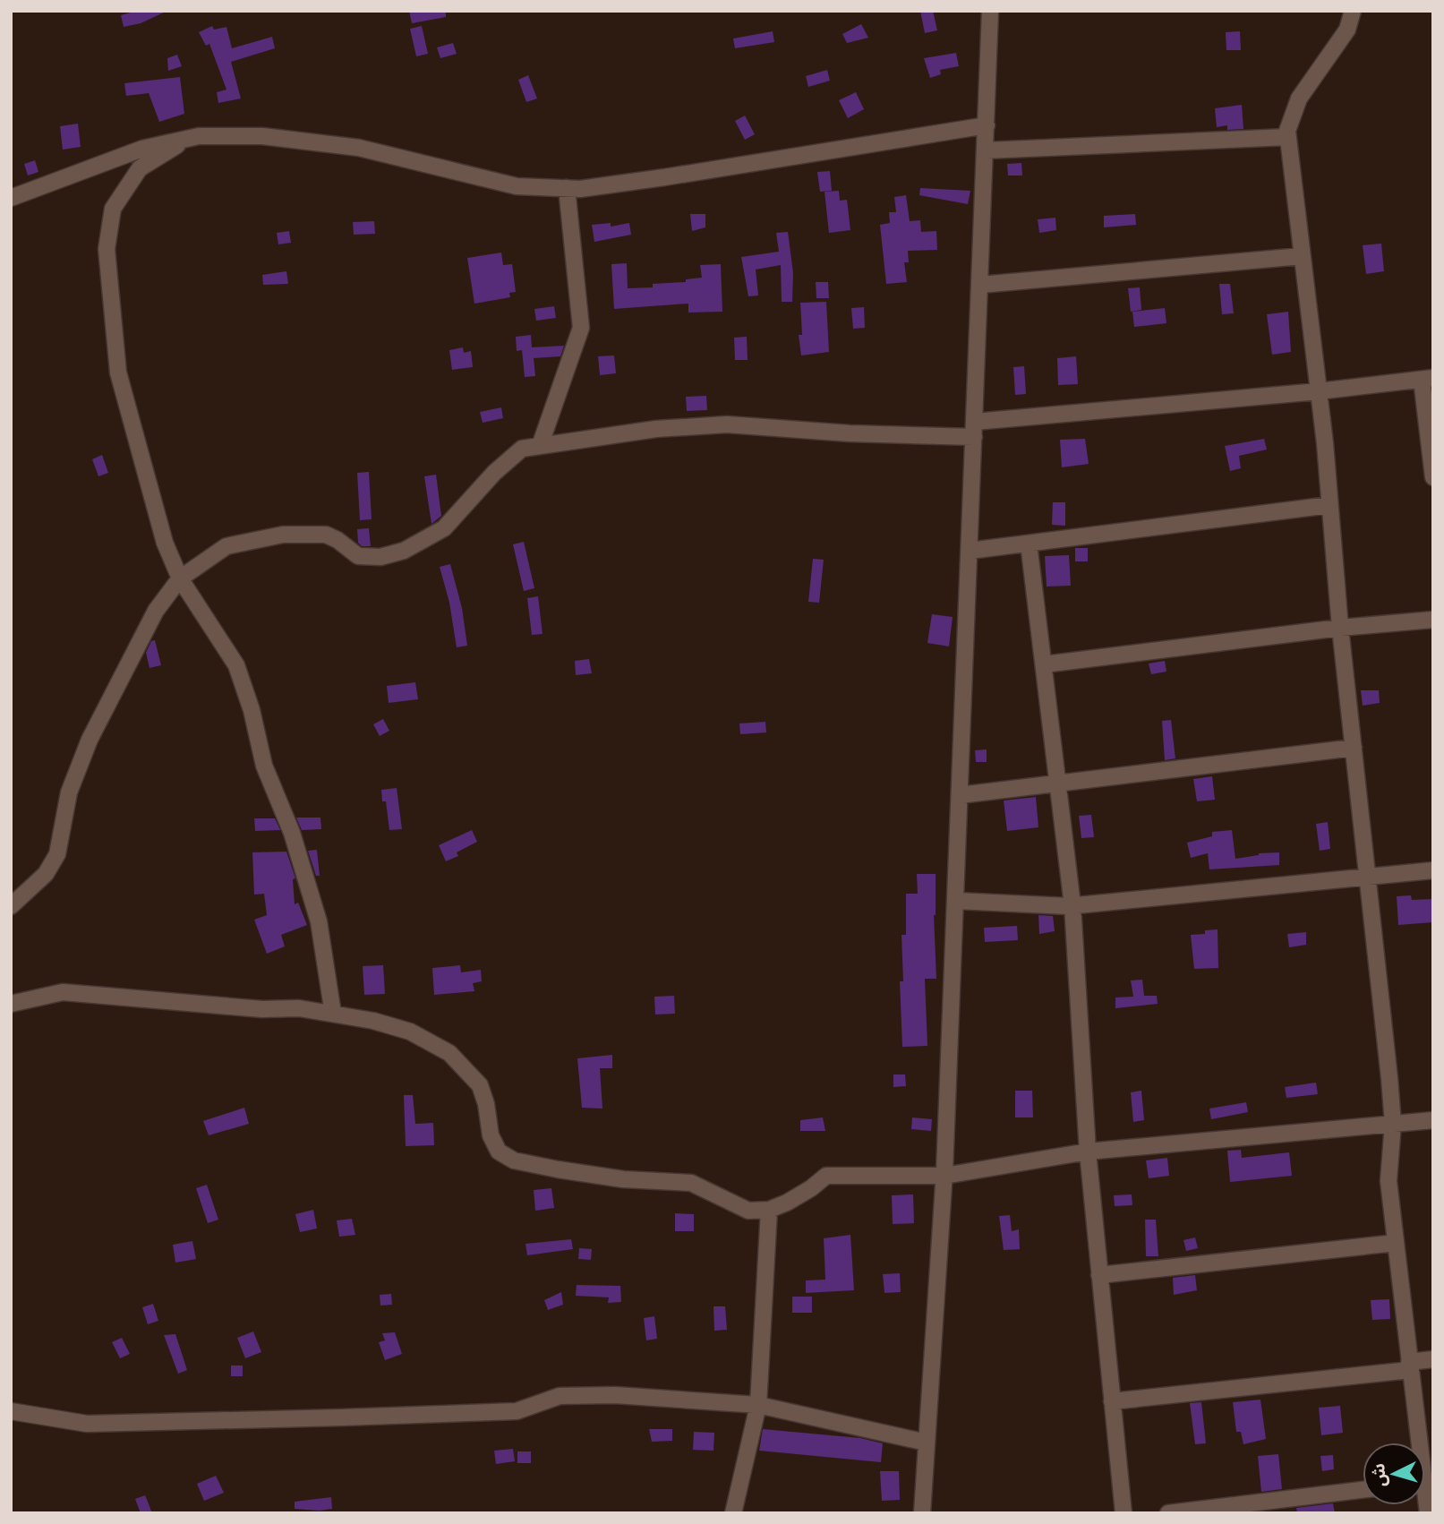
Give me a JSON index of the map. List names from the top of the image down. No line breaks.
{"north":"left"}
